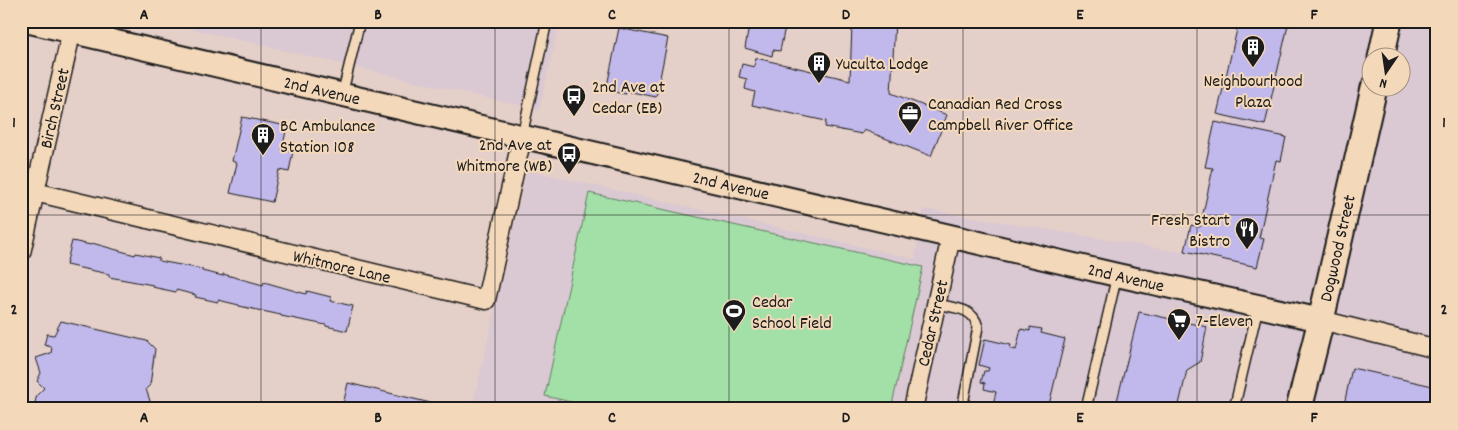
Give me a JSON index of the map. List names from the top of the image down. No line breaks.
{"streets":{"main road":["Dogwood Street"],"street":["2nd Avenue","Birch Street","Whitmore Lane","Cedar Street"]},"crossings":[["2nd Avenue","Birch Street"],["2nd Avenue","Dogwood Street"],["2nd Avenue","Whitmore Lane"],["2nd Avenue","Cedar Street"],["Birch Street","Whitmore Lane"]],"places":{"building":["Neighbourhood Plaza","Yuculta Lodge","BC Ambulance Station 108"],"bus stop":["2nd Ave at Cedar (EB)","2nd Ave at Whitmore (WB)"],"office":["Canadian Red Cross Campbell River Office"],"restaurant":["Fresh Start Bistro"],"sports":["Cedar School Field"],"supermarket":["7-Eleven"]},"north":"bottom","grid":{"columns":["A","B","C","D","E","F"],"rows":["1","2"]}}
